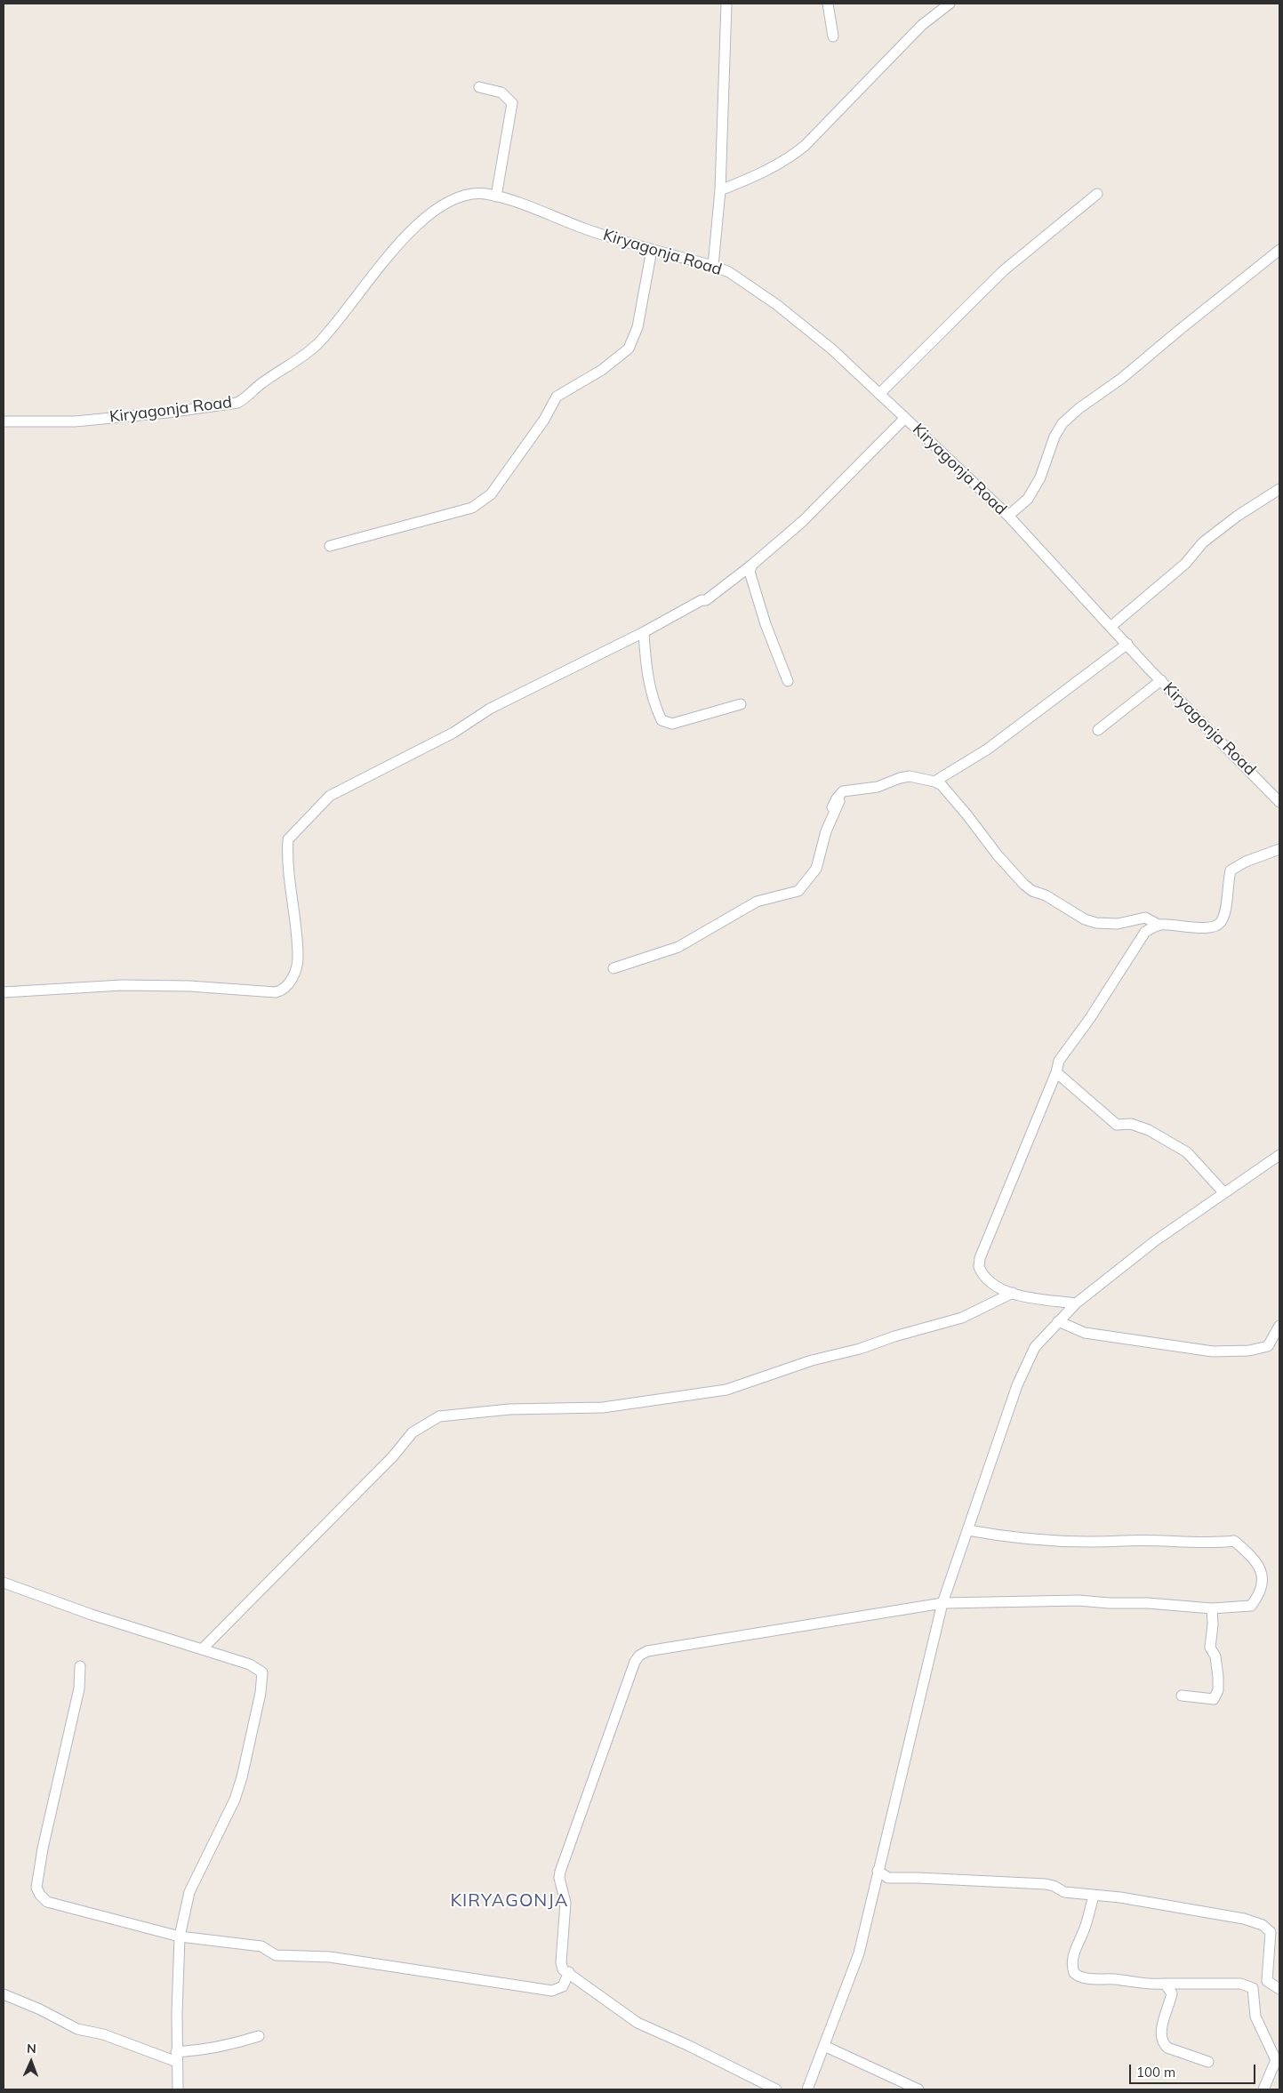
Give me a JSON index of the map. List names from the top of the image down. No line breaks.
{"streets":{"street":["Kiryagonja Road"]},"districts":["KIRYAGONJA"],"scale_bar":"100 m","north":"top"}
